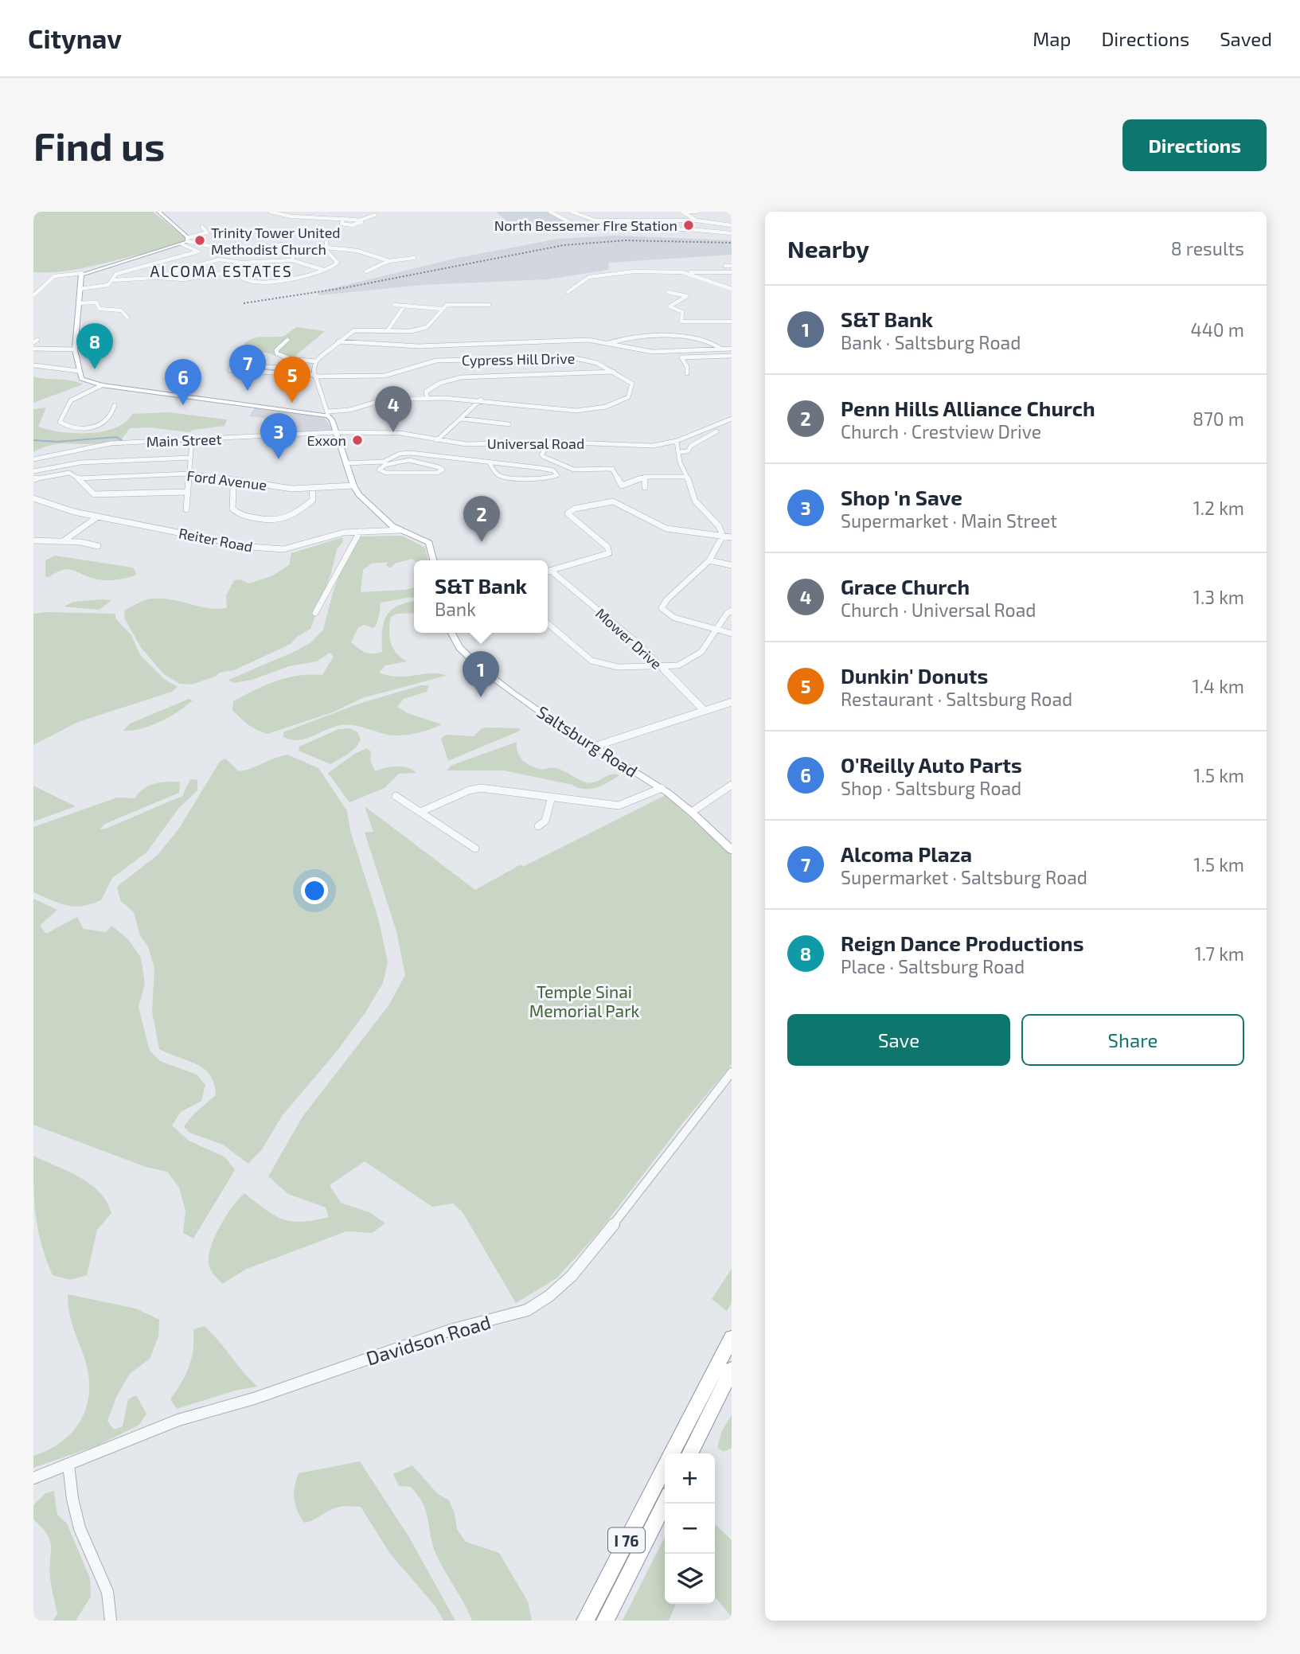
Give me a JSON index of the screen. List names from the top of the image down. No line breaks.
{"streets":{"highway":["I 76"],"main road":["Saltsburg Road"],"street":["Cypress Hill Drive","Main Street","Universal Road","Ford Avenue","Reiter Road","Mower Drive","Davidson Road"]},"crossings":[["Main Street","Universal Road"]],"districts":["ALCOMA ESTATES"],"parks":["Temple Sinai Memorial Park"],"places":["North Bessemer FIre Station","Trinity Tower United Methodist Church","Exxon"],"page":{"header":"Citynav","nav":["Map","Directions","Saved"],"buttons":["Directions",["Save","Share"]],"title":"Find us","heading":["Nearby","8 results"],"list":[{"mark":"1","name":"S&T Bank","note":"Bank · Saltsburg Road","value":"440 m"},{"mark":"2","name":"Penn Hills Alliance Church","note":"Church · Crestview Drive","value":"870 m"},{"mark":"3","name":"Shop 'n Save","note":"Supermarket · Main Street","value":"1.2 km"},{"mark":"4","name":"Grace Church","note":"Church · Universal Road","value":"1.3 km"},{"mark":"5","name":"Dunkin' Donuts","note":"Restaurant · Saltsburg Road","value":"1.4 km"},{"mark":"6","name":"O'Reilly Auto Parts","note":"Shop · Saltsburg Road","value":"1.5 km"},{"mark":"7","name":"Alcoma Plaza","note":"Supermarket · Saltsburg Road","value":"1.5 km"},{"mark":"8","name":"Reign Dance Productions","note":"Place · Saltsburg Road","value":"1.7 km"}],"pins":["8","7","5","6","4","3","2","1"],"popup":["S&T Bank","Bank"],"map_buttons":["+","−"]}}
